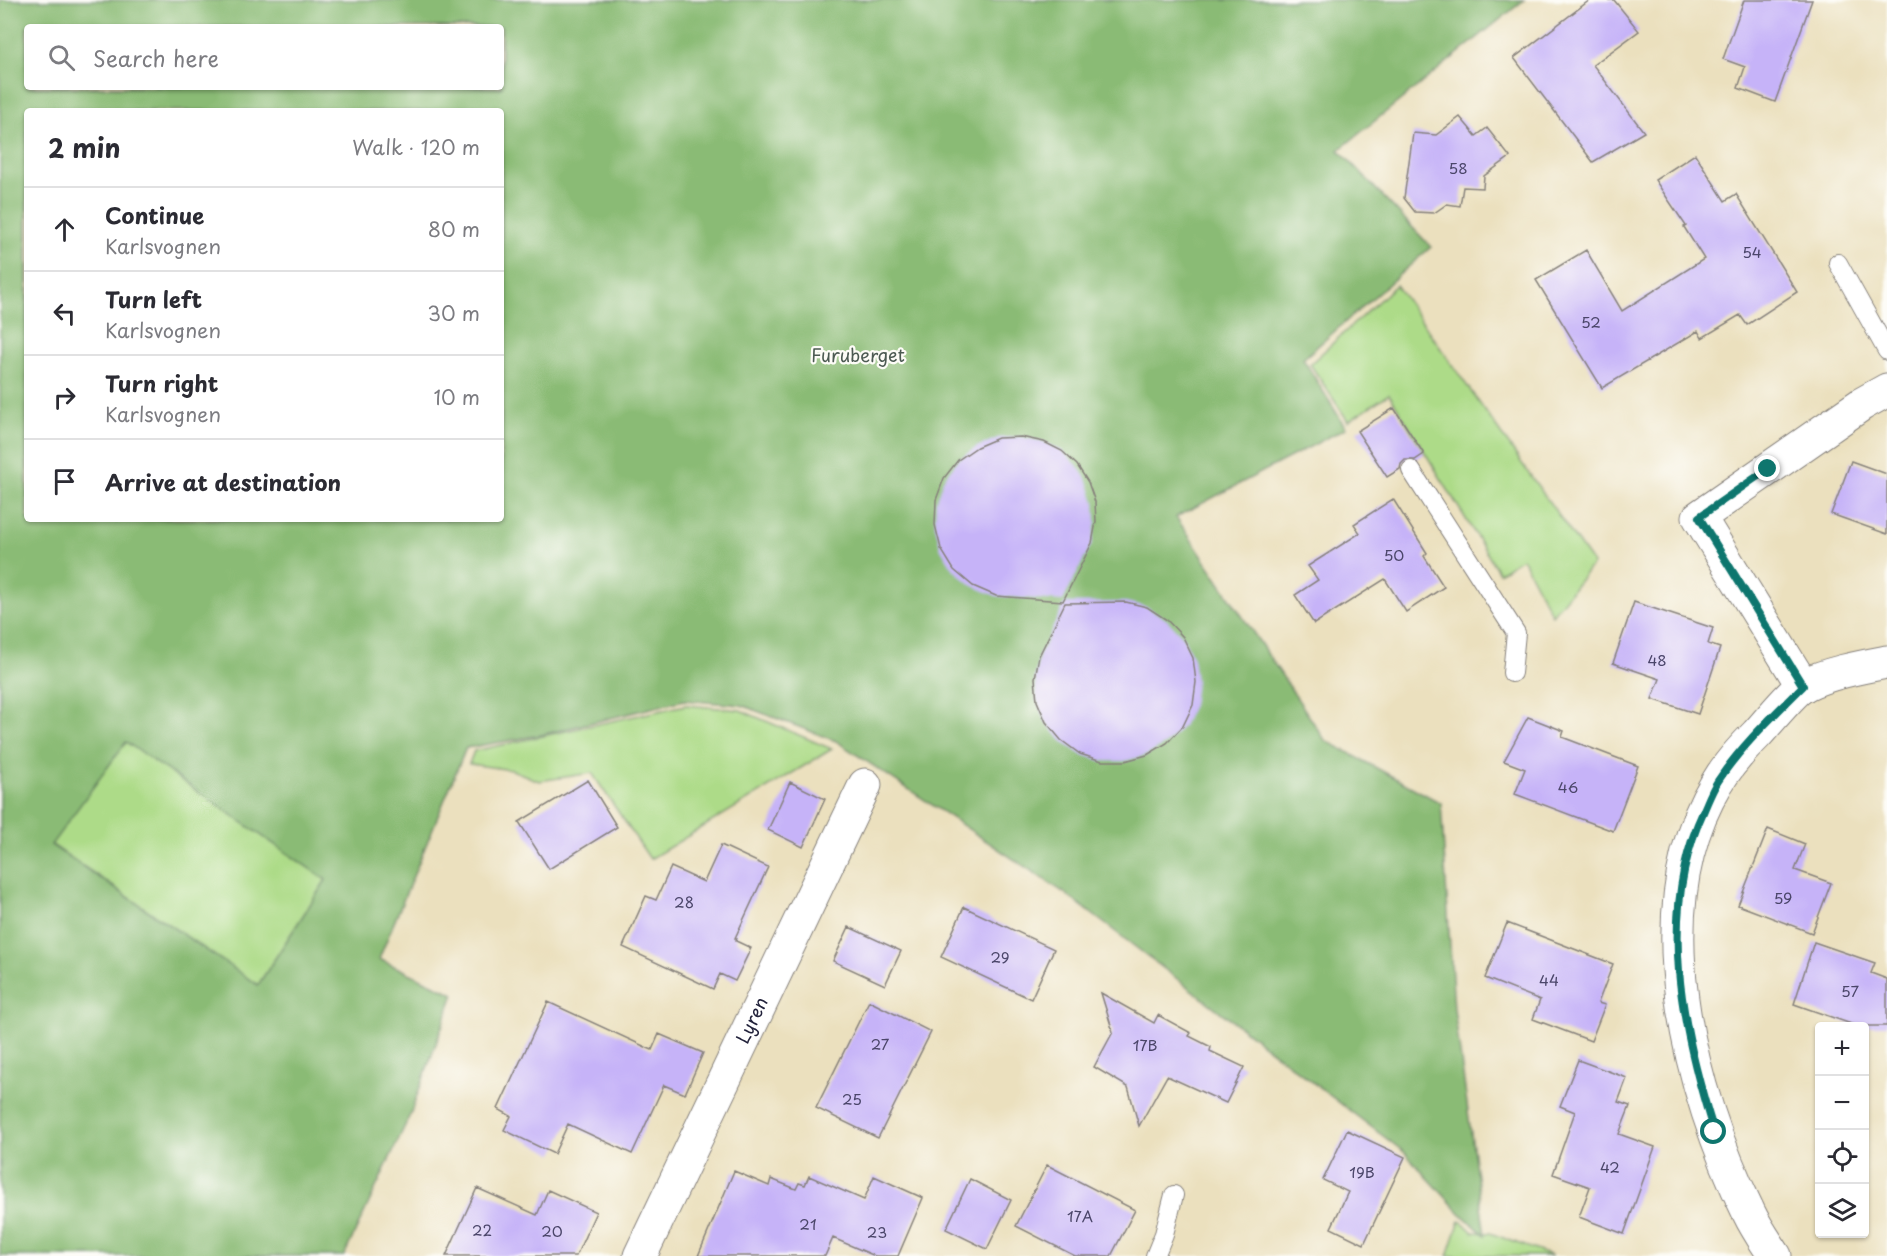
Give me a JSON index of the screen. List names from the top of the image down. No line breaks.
{"streets":{"street":["Lyren"]},"parks":["Furuberget"],"house_numbers":["58","54","52","50","48","46","59","28","29","44","57","27","17B","25","42","19B","17A","21","22","20","23"],"page":{"search":"Search here","heading":["2 min","Walk · 120 m"],"list":[["Continue","Karlsvognen","80 m"],["Turn left","Karlsvognen","30 m"],["Turn right","Karlsvognen","10 m"],"Arrive at destination"],"map_buttons":["+","−"]}}
